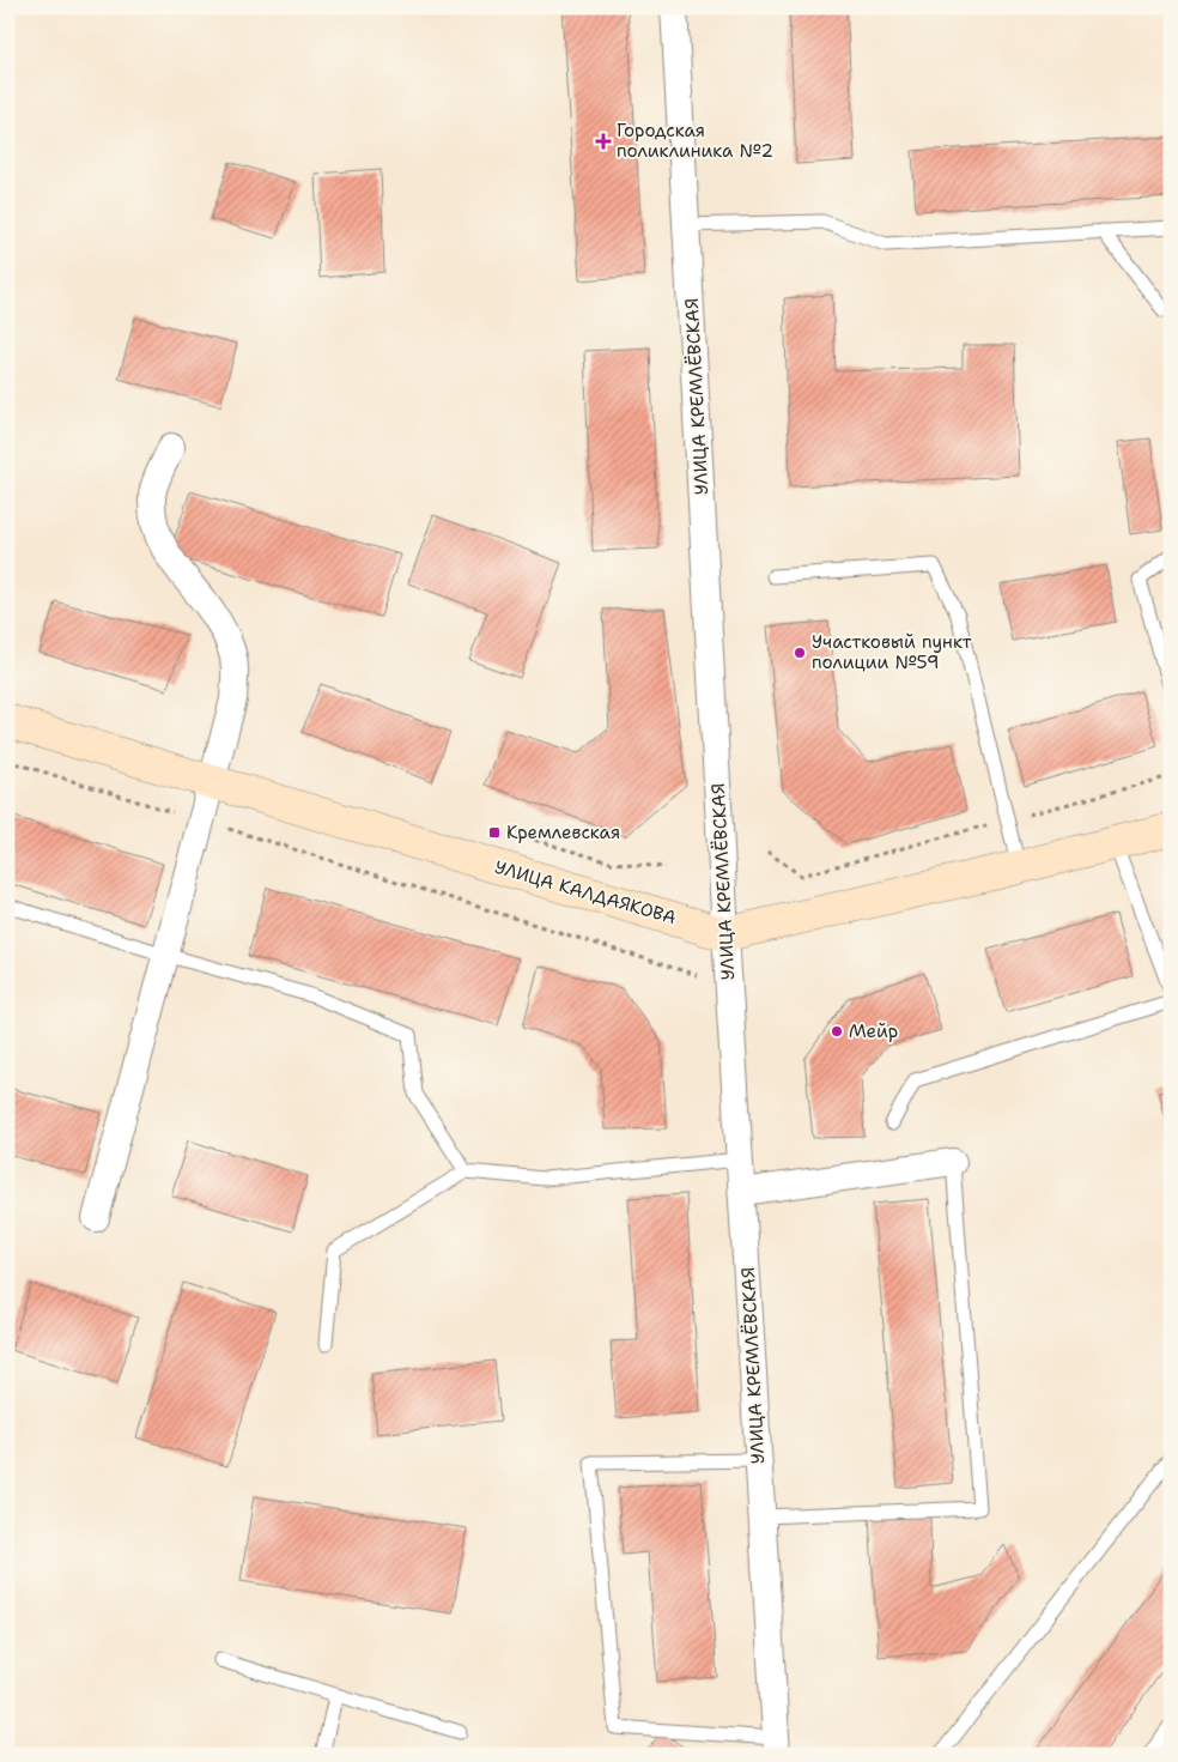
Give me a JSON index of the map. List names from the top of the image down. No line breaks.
{"streets":{"street":["УЛИЦА КРЕМЛЁВСКАЯ","УЛИЦА КАЛДАЯКОВА"]},"crossings":[["УЛИЦА КРЕМЛЁВСКАЯ","УЛИЦА КАЛДАЯКОВА"]],"places":{"health":["Городская поликлиника №2"],"other":["Участковый пункт полиции №59","Мейр"],"transit":["Кремлевская"]}}
